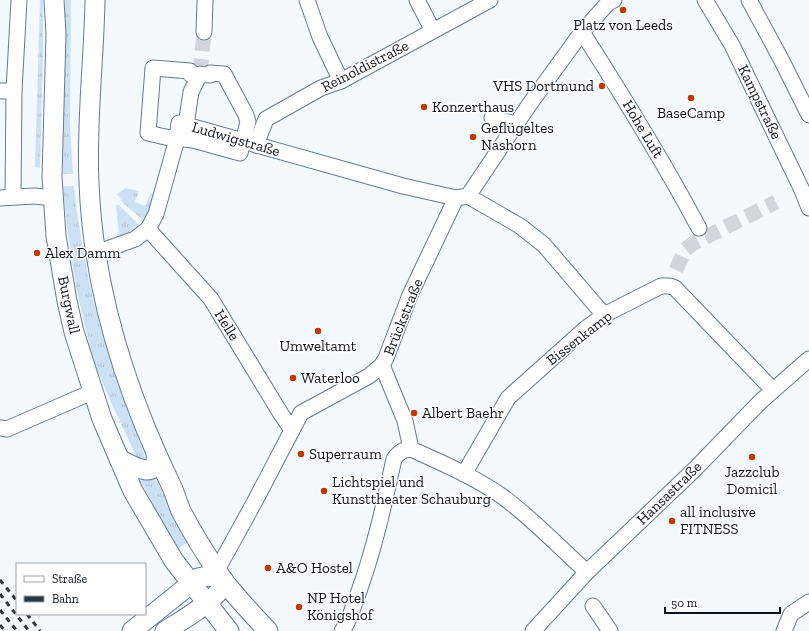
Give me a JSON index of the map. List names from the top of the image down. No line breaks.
{"streets":{"main road":["Burgwall"],"street":["Reinoldistraße","Kampstraße","Hohe Luft","Ludwigstraße","Brückstraße","Helle","Bissenkamp","Hansastraße"]},"crossings":[["Reinoldistraße","Ludwigstraße"],["Hohe Luft","Brückstraße"],["Ludwigstraße","Brückstraße"],["Ludwigstraße","Helle"],["Ludwigstraße","Bissenkamp"],["Brückstraße","Helle"],["Bissenkamp","Hansastraße"]],"places":["Platz von Leeds","VHS Dortmund","BaseCamp","Konzerthaus","Geflügeltes Nashorn","Alex Damm","Umweltamt","Waterloo","Albert Baehr","Superraum","Jazzclub Domicil","Lichtspiel und Kunsttheater Schauburg","all inclusive FITNESS","A&O Hostel","NP Hotel Königshof"],"legend":["Straße","Bahn"],"scale_bar":"50 m"}
